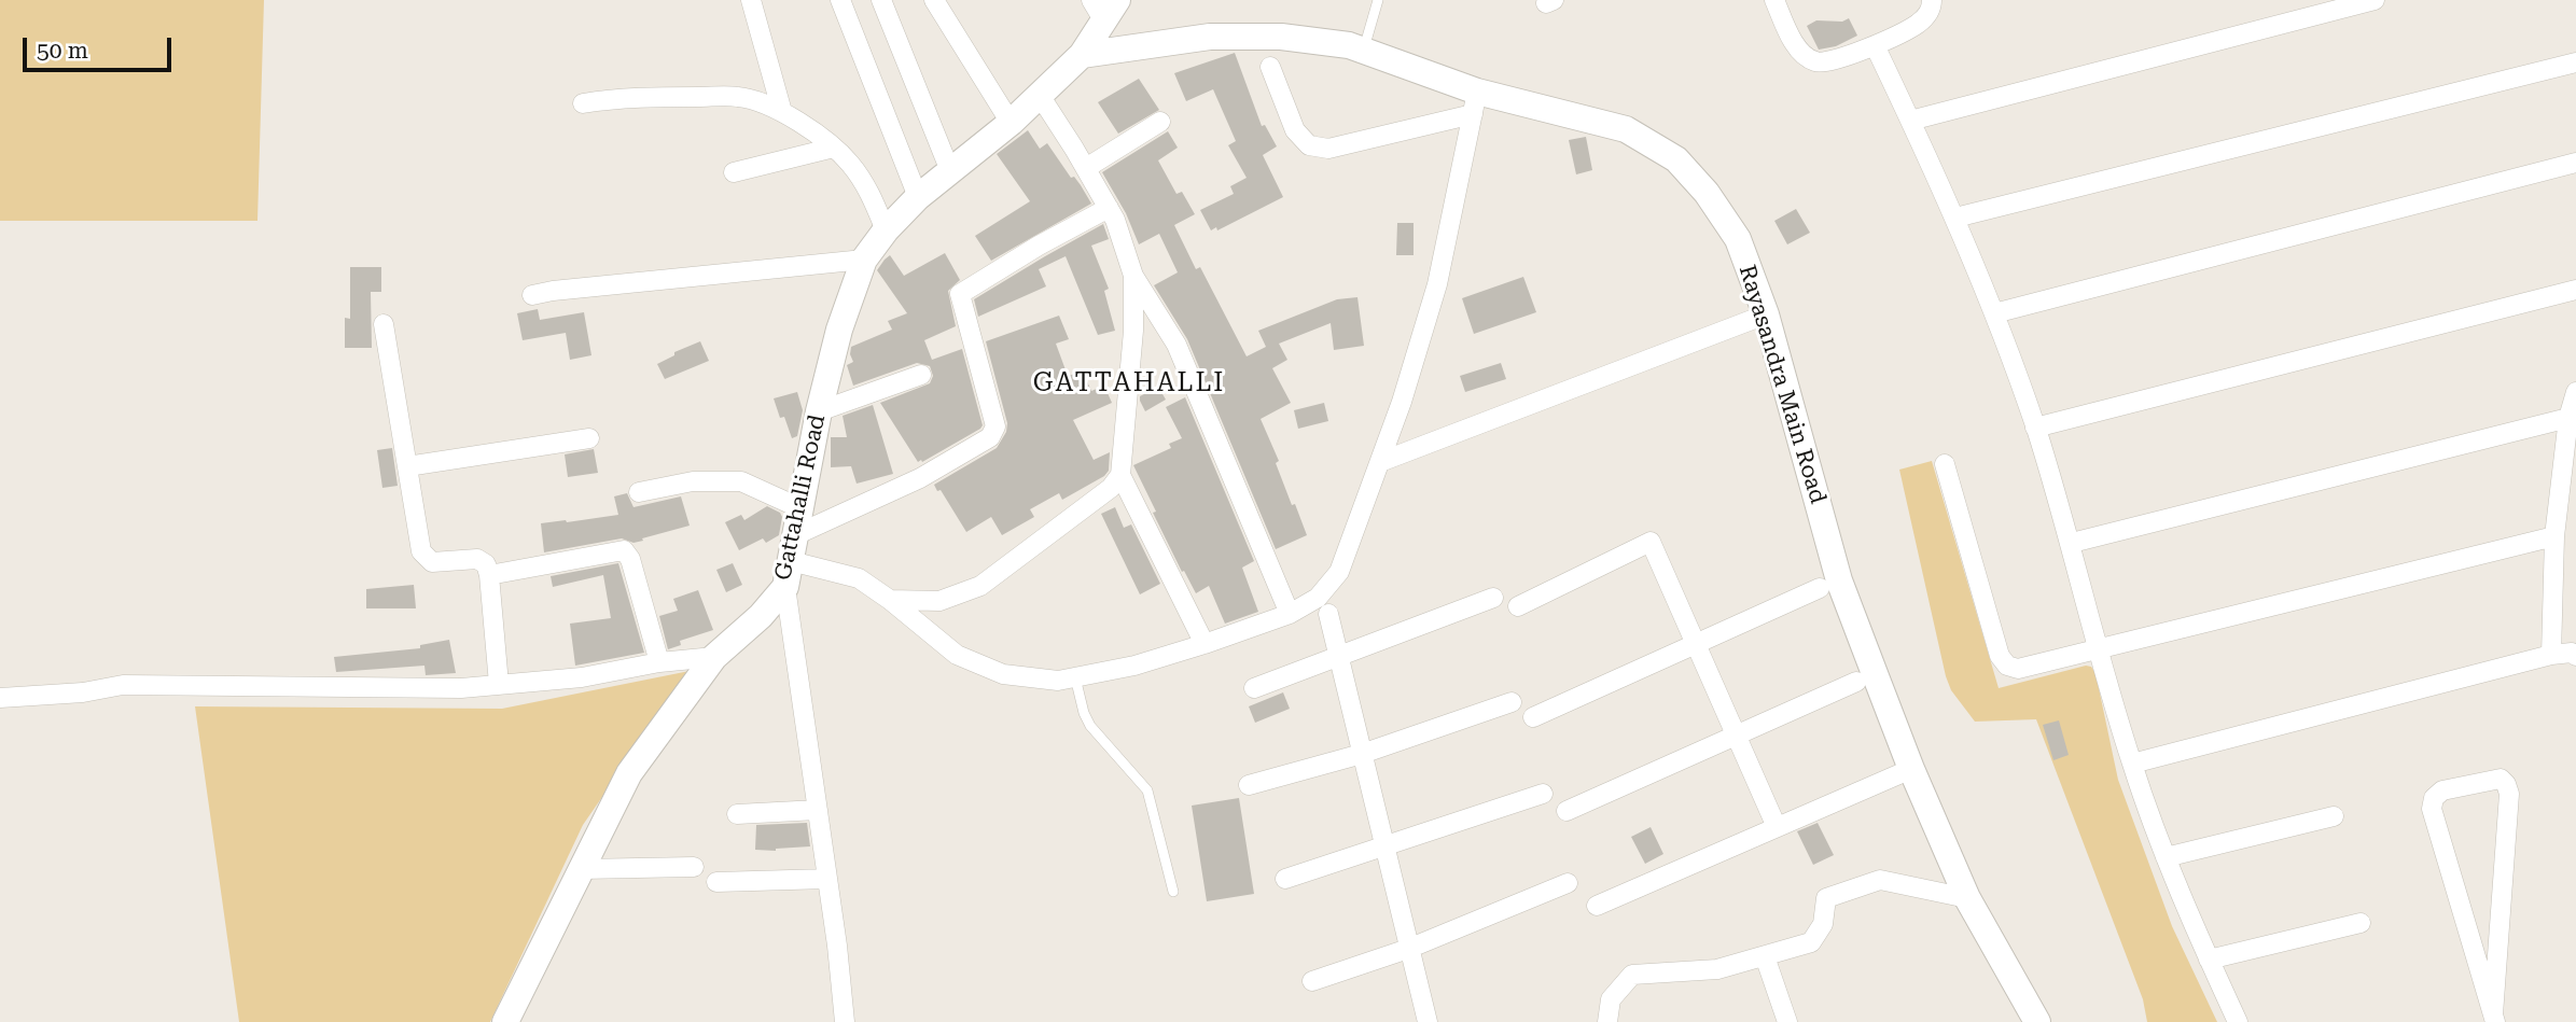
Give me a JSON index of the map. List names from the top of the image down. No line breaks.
{"streets":{"street":["Rayasandra Main Road","Gattahalli Road"]},"crossings":[["Rayasandra Main Road","Gattahalli Road"]],"districts":["GATTAHALLI"],"scale_bar":"50 m"}
